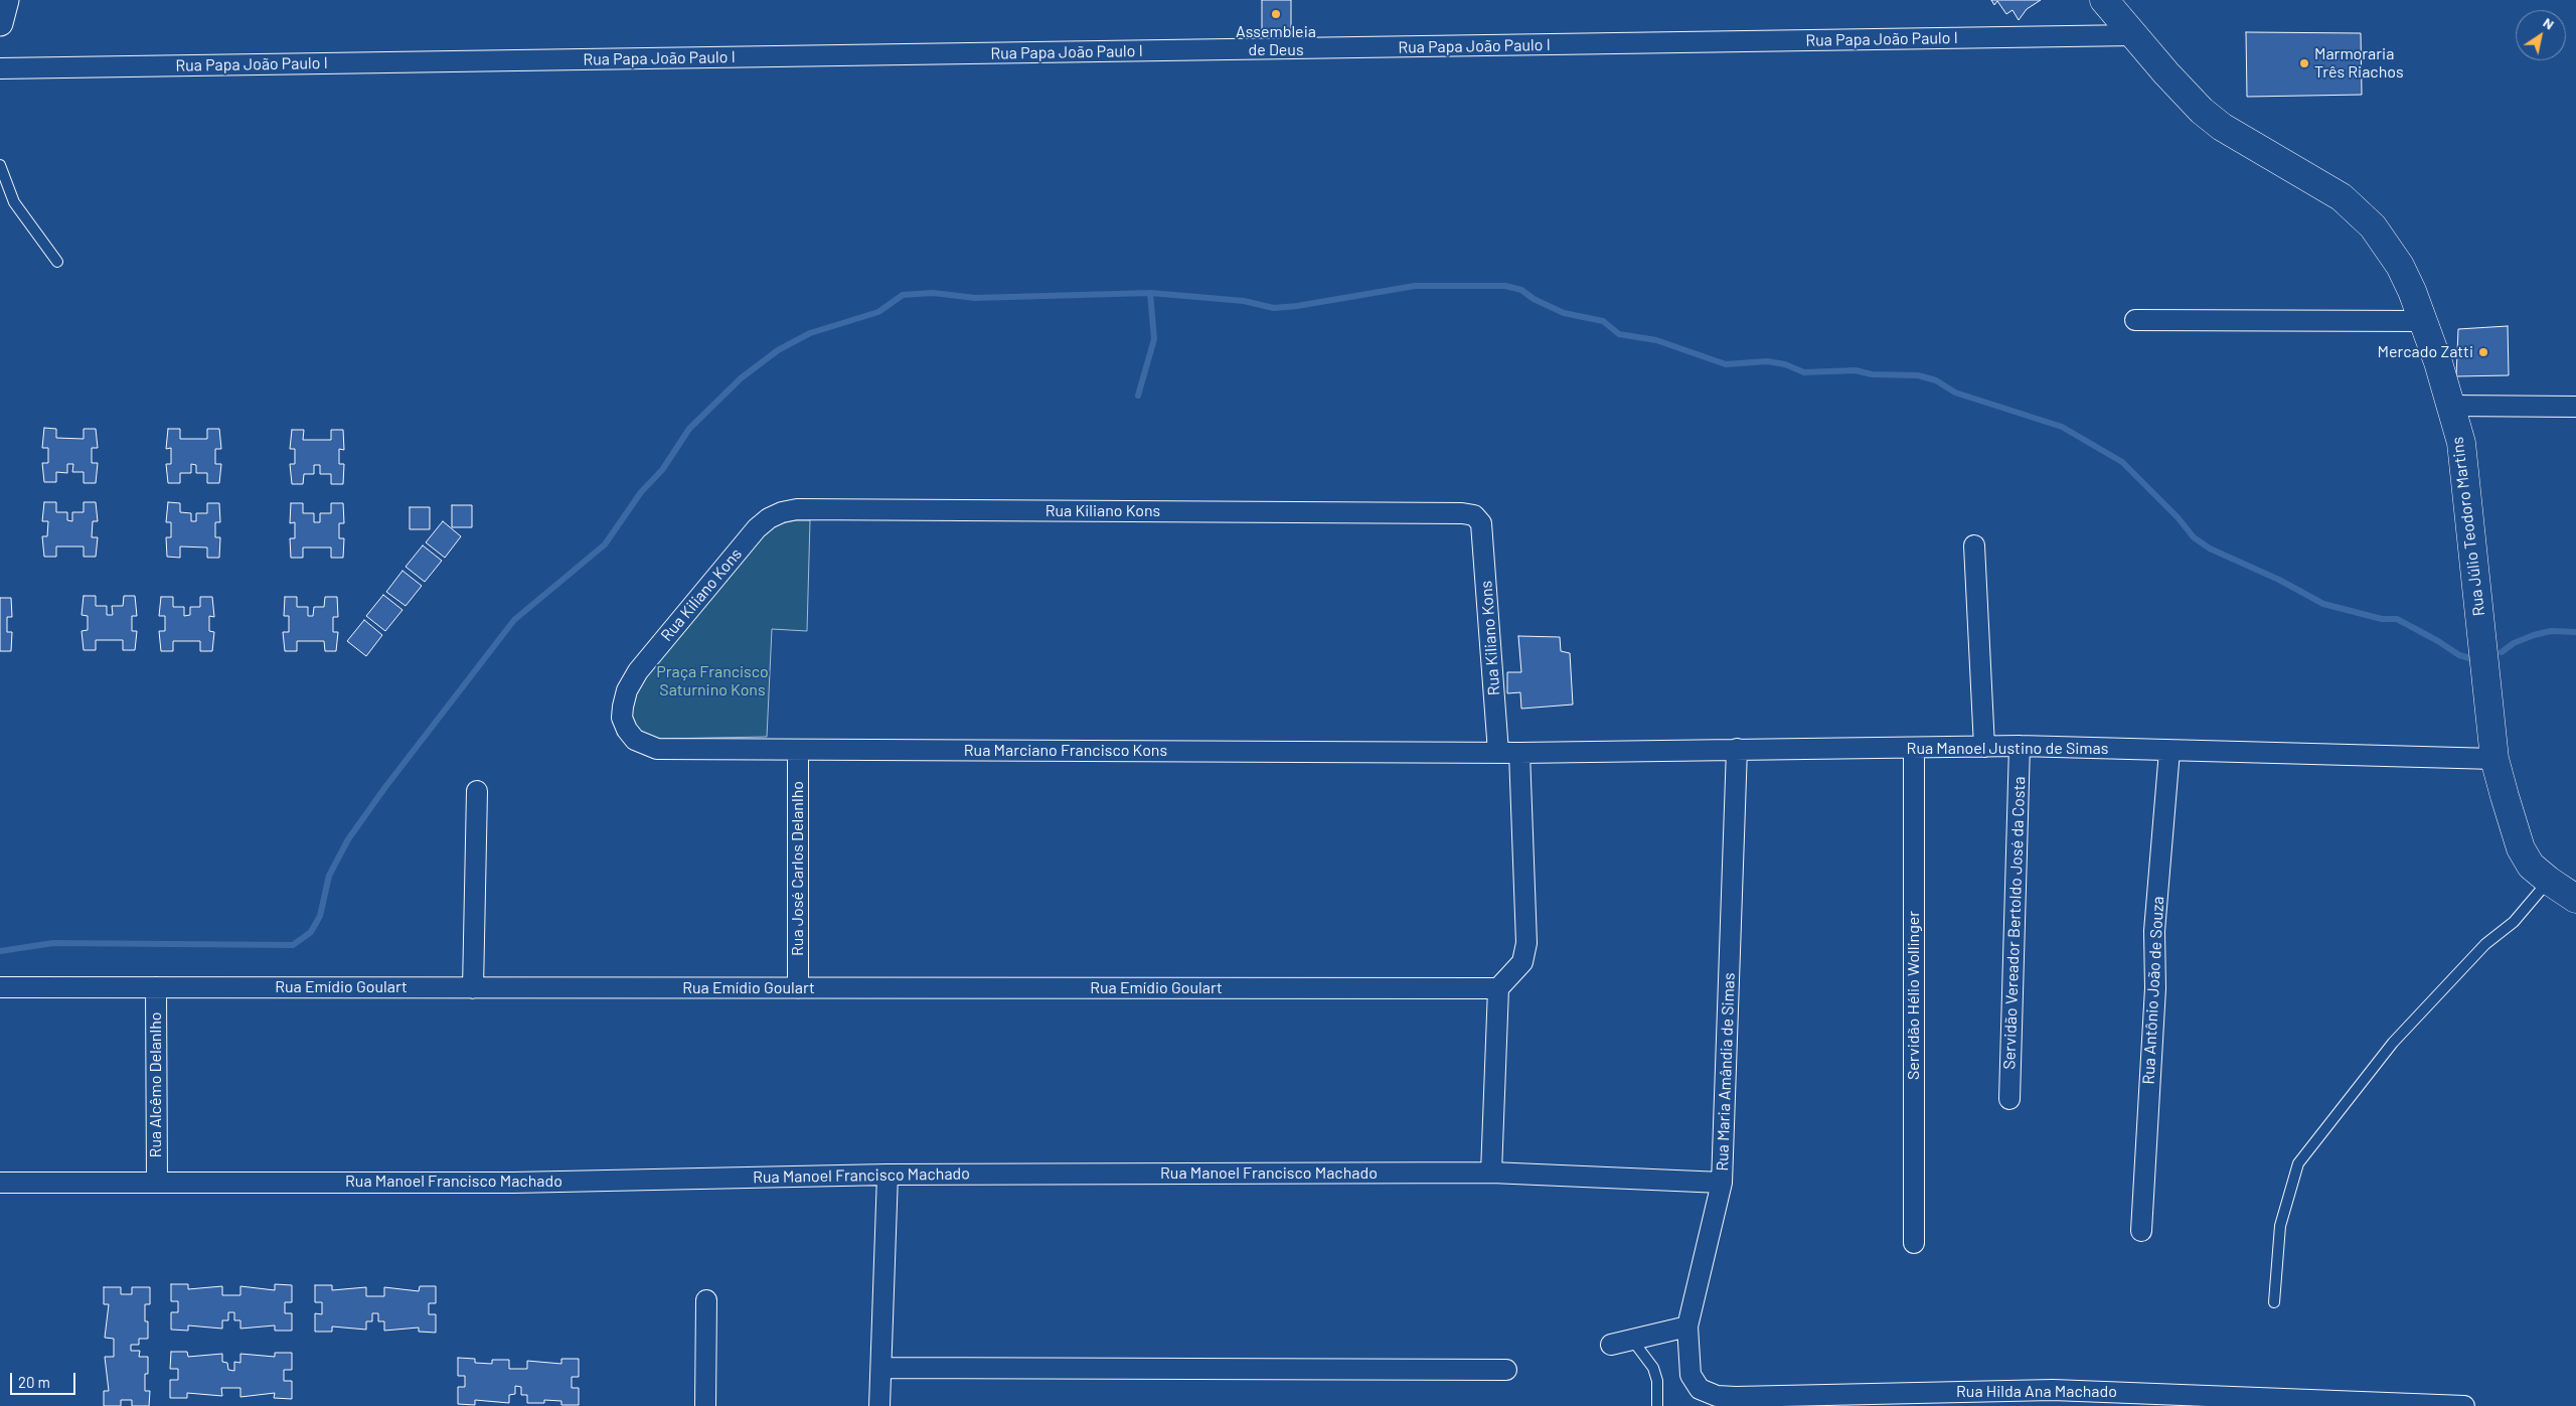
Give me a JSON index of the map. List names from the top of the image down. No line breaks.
{"streets":{"main road":["Rua Júlio Teodoro Martins"],"street":["Rua Papa João Paulo I","Rua Kiliano Kons","Rua Manoel Justino de Simas","Rua Marciano Francisco Kons","Rua José Carlos Delanlho","Servidão Vereador Bertoldo José da Costa","Rua Emídio Goulart","Rua Antônio João de Souza","Servidão Hélio Wollinger","Rua Maria Amândia de Simas","Rua Alcêmo Delanlho","Rua Manoel Francisco Machado","Rua Hilda Ana Machado"]},"crossings":[["Rua Papa João Paulo I","Rua Júlio Teodoro Martins"],["Rua Kiliano Kons","Rua Marciano Francisco Kons"],["Rua Júlio Teodoro Martins","Rua Manoel Justino de Simas"],["Rua Manoel Justino de Simas","Rua Marciano Francisco Kons"],["Rua Manoel Justino de Simas","Servidão Vereador Bertoldo José da Costa"],["Rua Manoel Justino de Simas","Rua Antônio João de Souza"],["Rua Manoel Justino de Simas","Servidão Hélio Wollinger"],["Rua Manoel Justino de Simas","Rua Maria Amândia de Simas"],["Rua Marciano Francisco Kons","Rua José Carlos Delanlho"],["Rua José Carlos Delanlho","Rua Emídio Goulart"],["Rua Emídio Goulart","Rua Alcêmo Delanlho"],["Rua Maria Amândia de Simas","Rua Manoel Francisco Machado"],["Rua Maria Amândia de Simas","Rua Hilda Ana Machado"],["Rua Alcêmo Delanlho","Rua Manoel Francisco Machado"]],"parks":["Praça Francisco Saturnino Kons"],"places":["Assembleia de Deus","Marmoraria Três Riachos","Mercado Zatti"],"scale_bar":"20 m","north":"top right"}
